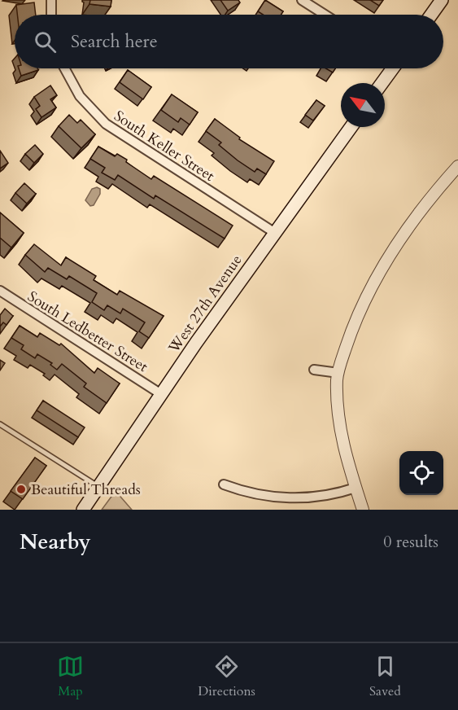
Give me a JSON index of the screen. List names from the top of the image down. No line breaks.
{"streets":{"main road":["West 27th Avenue"],"street":["South Keller Street","South Ledbetter Street"]},"crossings":[["South Keller Street","West 27th Avenue"],["West 27th Avenue","South Ledbetter Street"]],"places":["Beautiful Threads"],"north":"top left","page":{"search":"Search here","heading":["Nearby","0 results"],"nav":["Map","Directions","Saved"]}}
